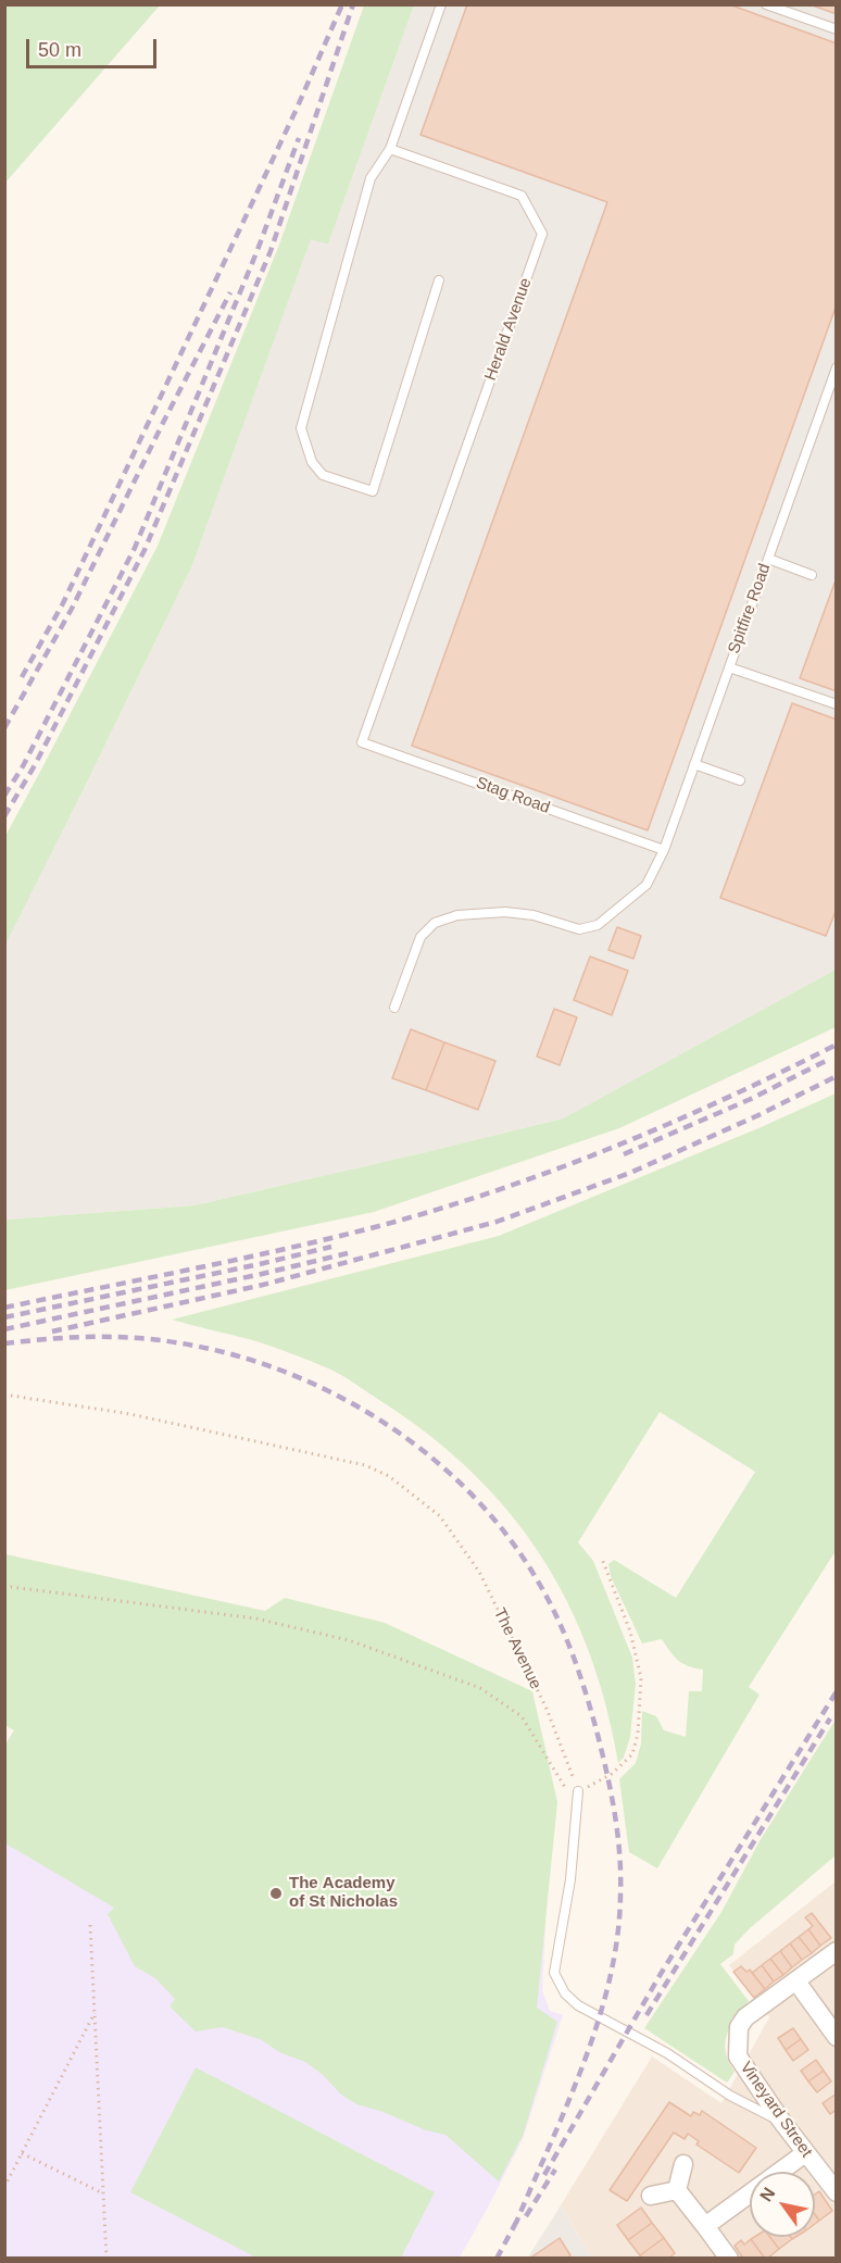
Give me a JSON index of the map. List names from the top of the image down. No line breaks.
{"streets":{"street":["Vineyard Street"],"lane":["Herald Avenue","Spitfire Road","Stag Road"],"path":["The Avenue"]},"crossings":[["Herald Avenue","Stag Road"],["Spitfire Road","Stag Road"]],"places":["The Academy of St Nicholas"],"scale_bar":"50 m","north":"top left"}
